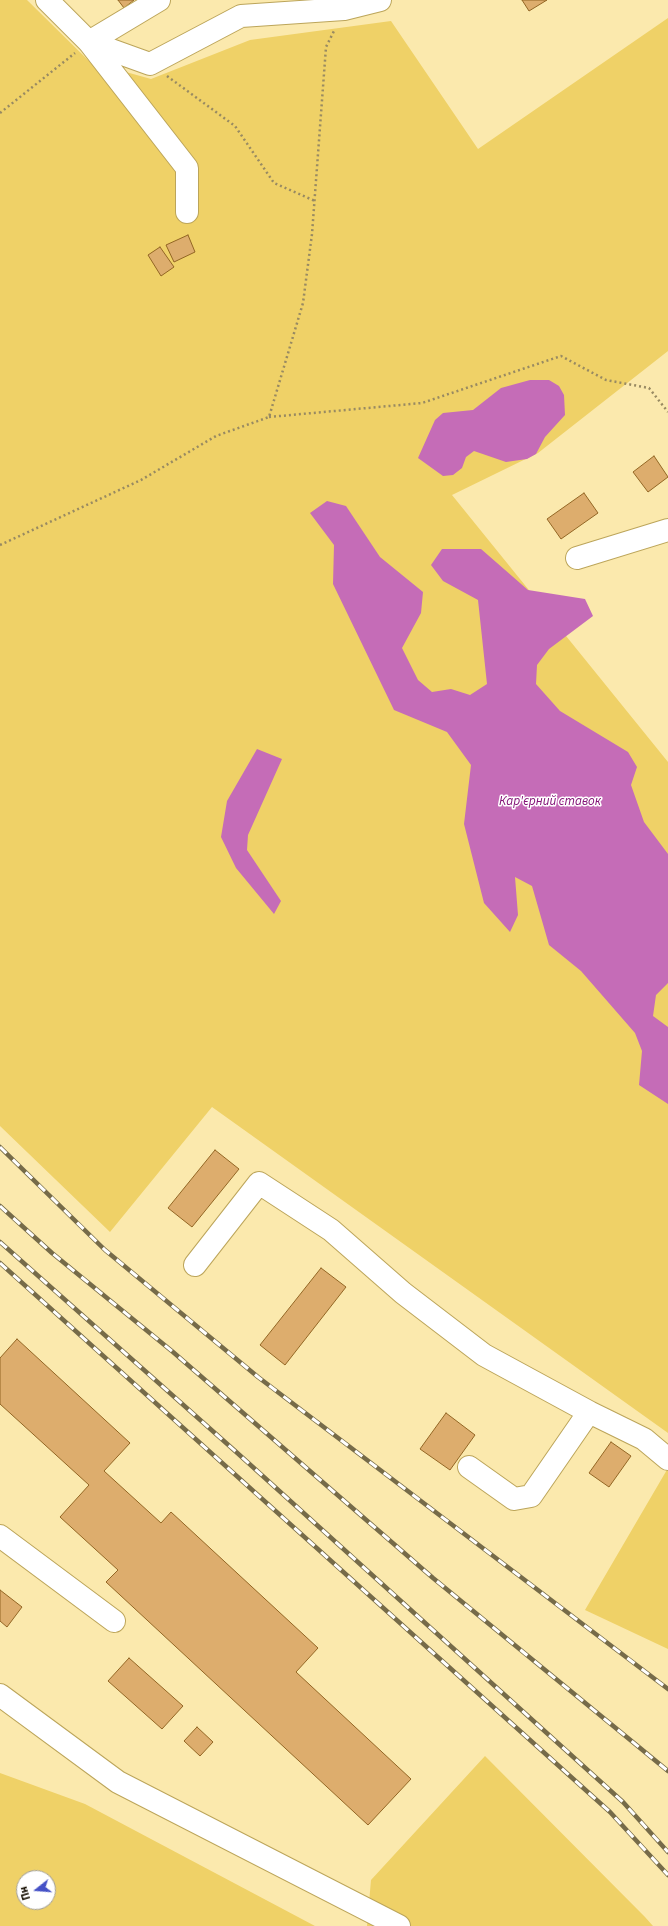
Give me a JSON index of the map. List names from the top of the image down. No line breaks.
{"water":["Кар'єрний ставок"],"north":"left"}
